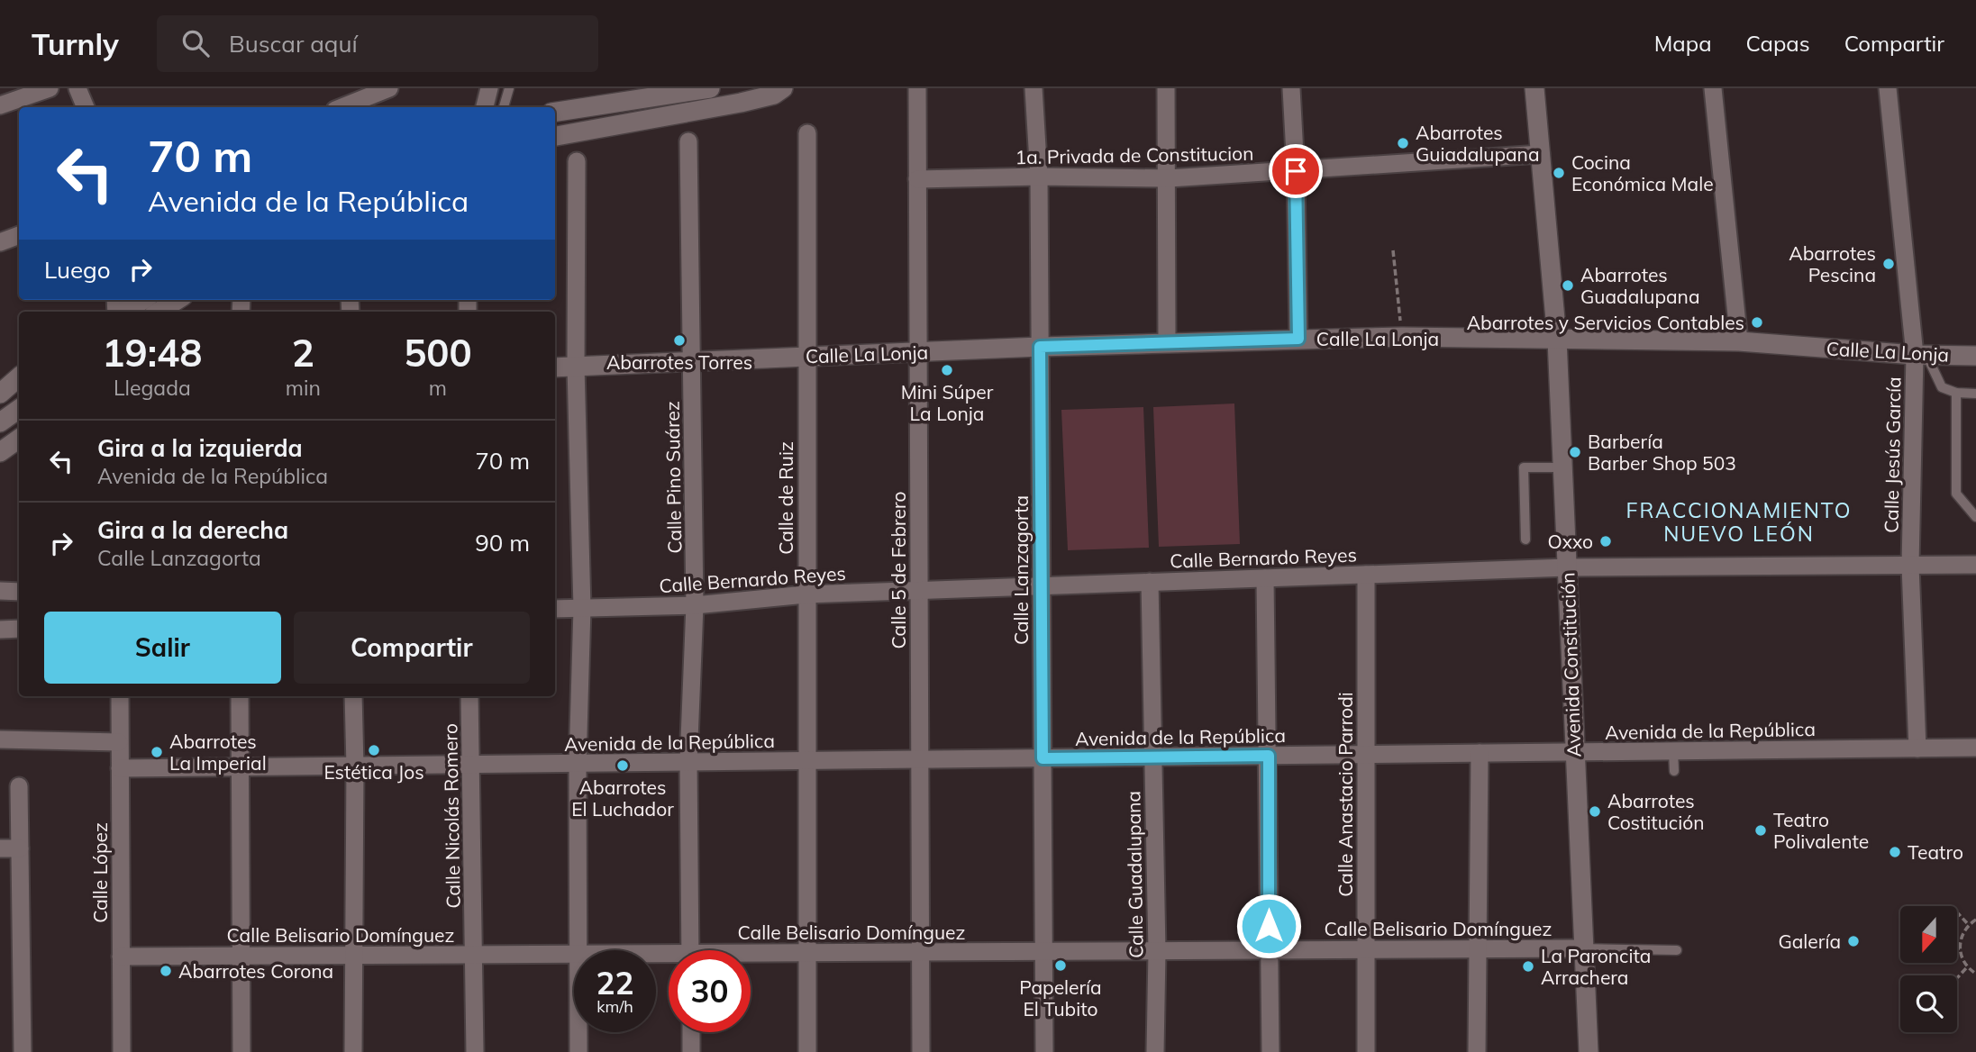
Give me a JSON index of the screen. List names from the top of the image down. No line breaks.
{"streets":{"main road":["Calle La Lonja","Avenida Constitución"],"street":["1a. Privada de Constitucion","Calle Jesús García","Calle Pino Suárez","Calle de Ruiz","Calle Bernardo Reyes","Calle 5 de Febrero","Calle Lanzagorta","Avenida de la República","Calle Anastacio Parrodi","Calle Nicolás Romero","Calle López","Calle Guadalupana","Calle Belisario Domínguez"]},"crossings":[["1a. Privada de Constitucion","Calle 5 de Febrero"],["1a. Privada de Constitucion","Calle Lanzagorta"],["1a. Privada de Constitucion","Avenida Constitución"],["Calle La Lonja","Calle Jesús García"],["Calle La Lonja","Calle Pino Suárez"],["Calle La Lonja","Calle de Ruiz"],["Calle La Lonja","Calle 5 de Febrero"],["Calle La Lonja","Calle Lanzagorta"],["Calle La Lonja","Avenida Constitución"],["Calle Jesús García","Calle Bernardo Reyes"],["Calle Jesús García","Avenida de la República"],["Calle Pino Suárez","Calle Bernardo Reyes"],["Calle Pino Suárez","Avenida de la República"],["Calle de Ruiz","Calle Bernardo Reyes"],["Calle de Ruiz","Avenida de la República"],["Calle de Ruiz","Calle Belisario Domínguez"],["Calle Bernardo Reyes","Calle 5 de Febrero"],["Calle Bernardo Reyes","Calle Lanzagorta"],["Calle Bernardo Reyes","Avenida Constitución"],["Calle Bernardo Reyes","Calle Anastacio Parrodi"],["Calle Bernardo Reyes","Calle Guadalupana"],["Calle 5 de Febrero","Avenida de la República"],["Calle 5 de Febrero","Calle Belisario Domínguez"],["Calle Lanzagorta","Avenida de la República"],["Calle Lanzagorta","Calle Belisario Domínguez"],["Avenida Constitución","Avenida de la República"],["Avenida Constitución","Calle Belisario Domínguez"],["Avenida de la República","Calle Anastacio Parrodi"],["Avenida de la República","Calle Nicolás Romero"],["Avenida de la República","Calle López"],["Avenida de la República","Calle Guadalupana"],["Calle Anastacio Parrodi","Calle Belisario Domínguez"],["Calle Nicolás Romero","Calle Belisario Domínguez"],["Calle López","Calle Belisario Domínguez"],["Calle Guadalupana","Calle Belisario Domínguez"]],"districts":["FRACCIONAMIENTO NUEVO LEÓN"],"places":["Abarrotes Guiadalupana","Cocina Económica Male","Abarrotes Pescina","Abarrotes Guadalupana","Abarrotes y Servicios Contables","Abarrotes Torres","Mini Súper La Lonja","Barbería Barber Shop 503","Oxxo","Estética Jos","Abarrotes La Imperial","Abarrotes El Luchador","Abarrotes Costitución","Teatro Polivalente","Teatro","Galería","Papelería El Tubito","La Paroncita Arrachera","Abarrotes Corona"],"north":"bottom","page":{"header":"Turnly","search":"Buscar aquí","nav":["Mapa","Capas","Compartir"],"turn":["70 m","Avenida de la República"],"then":"Luego","eta":["19:48","Llegada","2","min","500","m"],"list":[{"name":"Gira a la izquierda","note":"Avenida de la República","value":"70 m"},{"name":"Gira a la derecha","note":"Calle Lanzagorta","value":"90 m"}],"buttons":["Salir","Compartir"],"speed":"22 km/h","limit":"30"}}
